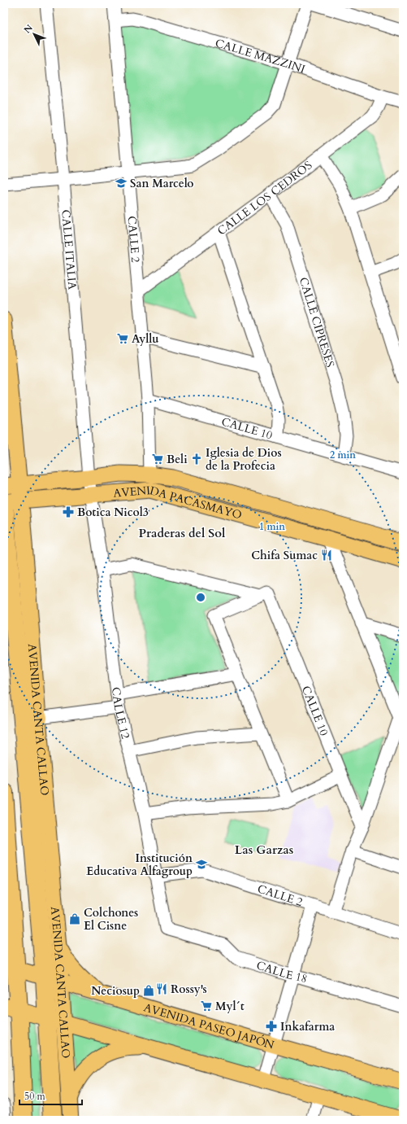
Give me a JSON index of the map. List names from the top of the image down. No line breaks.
{"streets":{"highway":["AVENIDA CANTA CALLAO"],"main road":["AVENIDA PACASMAYO","AVENIDA PASEO JAPÓN"],"street":["CALLE MAZZINI","CALLE LOS CEDROS","CALLE 2","CALLE ITALIA","CALLE CIPRESES","CALLE 10","CALLE 12","CALLE 18"]},"crossings":[["CALLE MAZZINI","CALLE LOS CEDROS"],["CALLE MAZZINI","CALLE 2"],["CALLE LOS CEDROS","CALLE 2"],["CALLE LOS CEDROS","CALLE CIPRESES"],["CALLE 2","CALLE 10"],["CALLE 2","AVENIDA PACASMAYO"],["CALLE 2","CALLE 12"],["CALLE ITALIA","AVENIDA PACASMAYO"],["CALLE ITALIA","CALLE 12"],["CALLE CIPRESES","CALLE 10"],["AVENIDA PACASMAYO","CALLE 12"],["AVENIDA PACASMAYO","AVENIDA CANTA CALLAO"],["CALLE 12","CALLE 18"],["AVENIDA CANTA CALLAO","AVENIDA PASEO JAPÓN"]],"districts":["Praderas del Sol","Las Garzas"],"places":{"school or university":["San Marcelo","Institución Educativa Alfagroup"],"supermarket":["Ayllu","Beli","Myl´t"],"church":["Iglesia de Dios de la Profecia"],"pharmacy":["Botica Nicol3","Inkafarma"],"restaurant":["Chifa Sumac","Rossy's"],"shop":["Colchones El Cisne","Neciosup"]},"scale_bar":"50 m","north":"top left","rings":["2 min","1 min"]}
